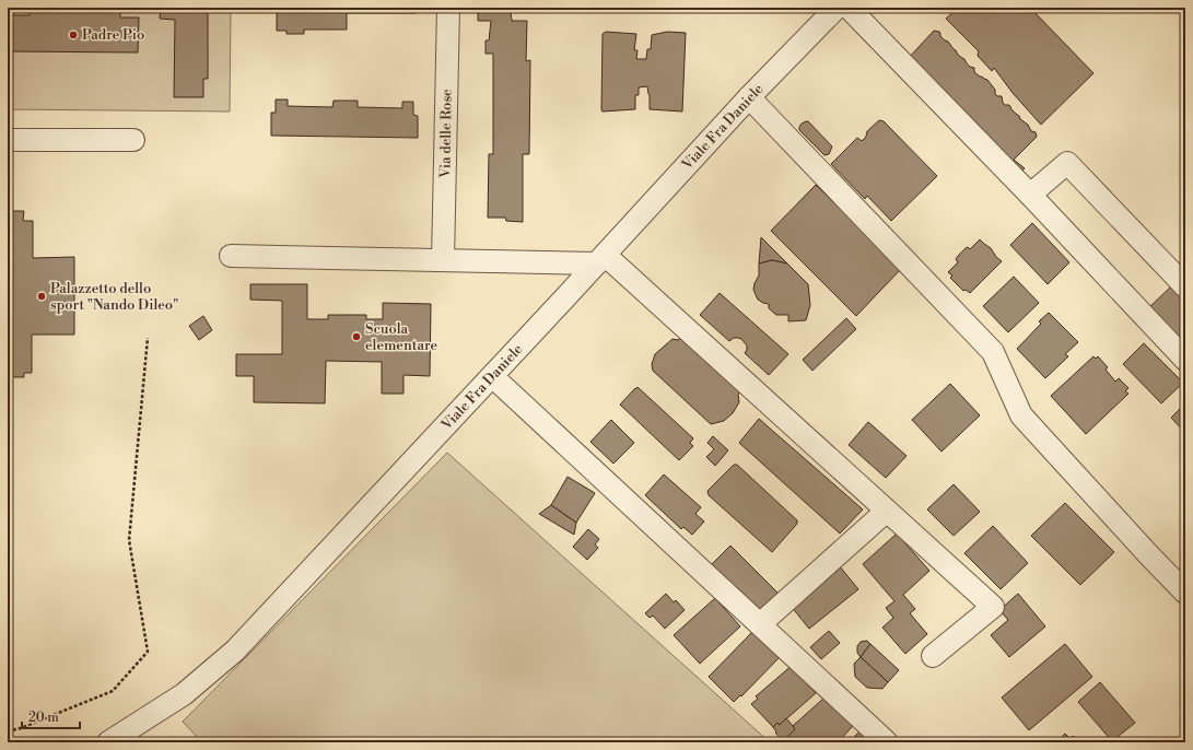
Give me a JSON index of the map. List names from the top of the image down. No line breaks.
{"streets":{"street":["Viale Fra Daniele","Via delle Rose"]},"places":["Padre Pio","Palazzetto dello sport \"Nando Dileo\"","Scuola elementare"],"scale_bar":"20 m"}
